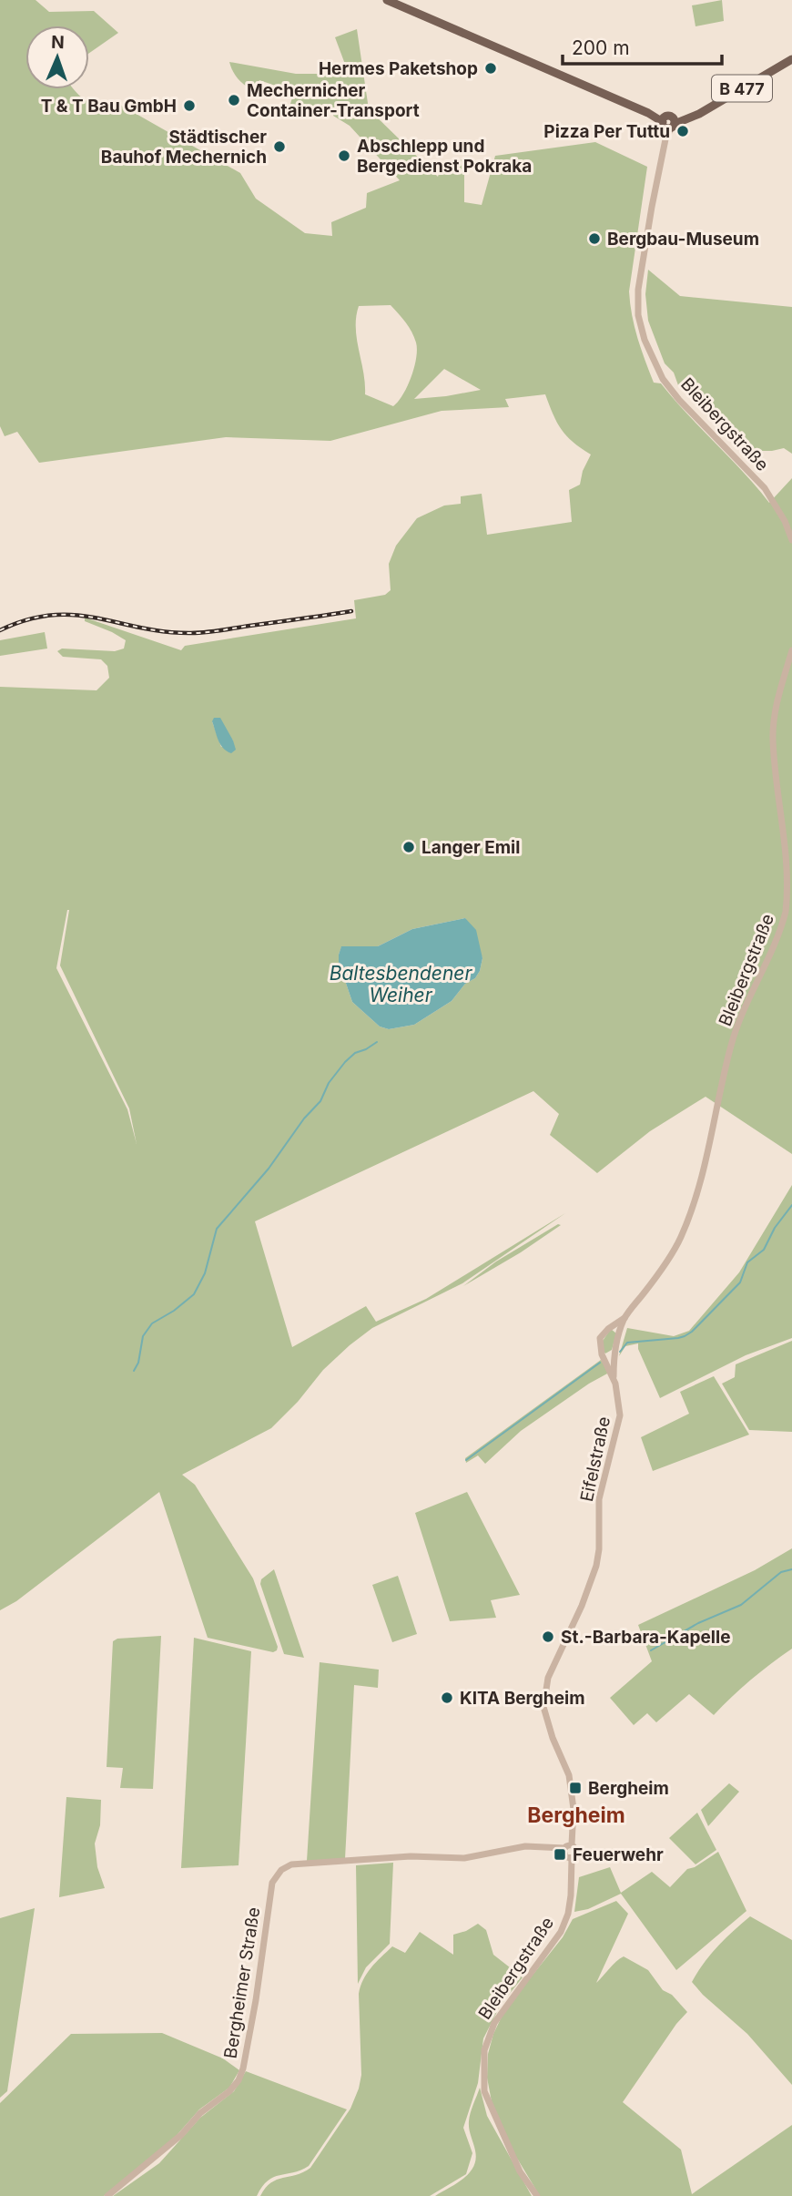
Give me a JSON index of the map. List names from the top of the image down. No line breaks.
{"streets":{"main road":["B 477"],"street":["Bleibergstraße","Eifelstraße","Bergheimer Straße"]},"crossings":[["B 477","Bleibergstraße"],["Bleibergstraße","Eifelstraße"]],"districts":["Bergheim"],"water":["Baltesbendener Weiher"],"places":{"other":["Hermes Paketshop","Mechernicher Container-Transport","T & T Bau GmbH","Pizza Per Tuttu","Städtischer Bauhof Mechernich","Abschlepp und Bergedienst Pokraka","Bergbau-Museum","Langer Emil","St.-Barbara-Kapelle","KITA Bergheim"],"transit":["Bergheim","Feuerwehr"]},"scale_bar":"200 m","north":"top"}
